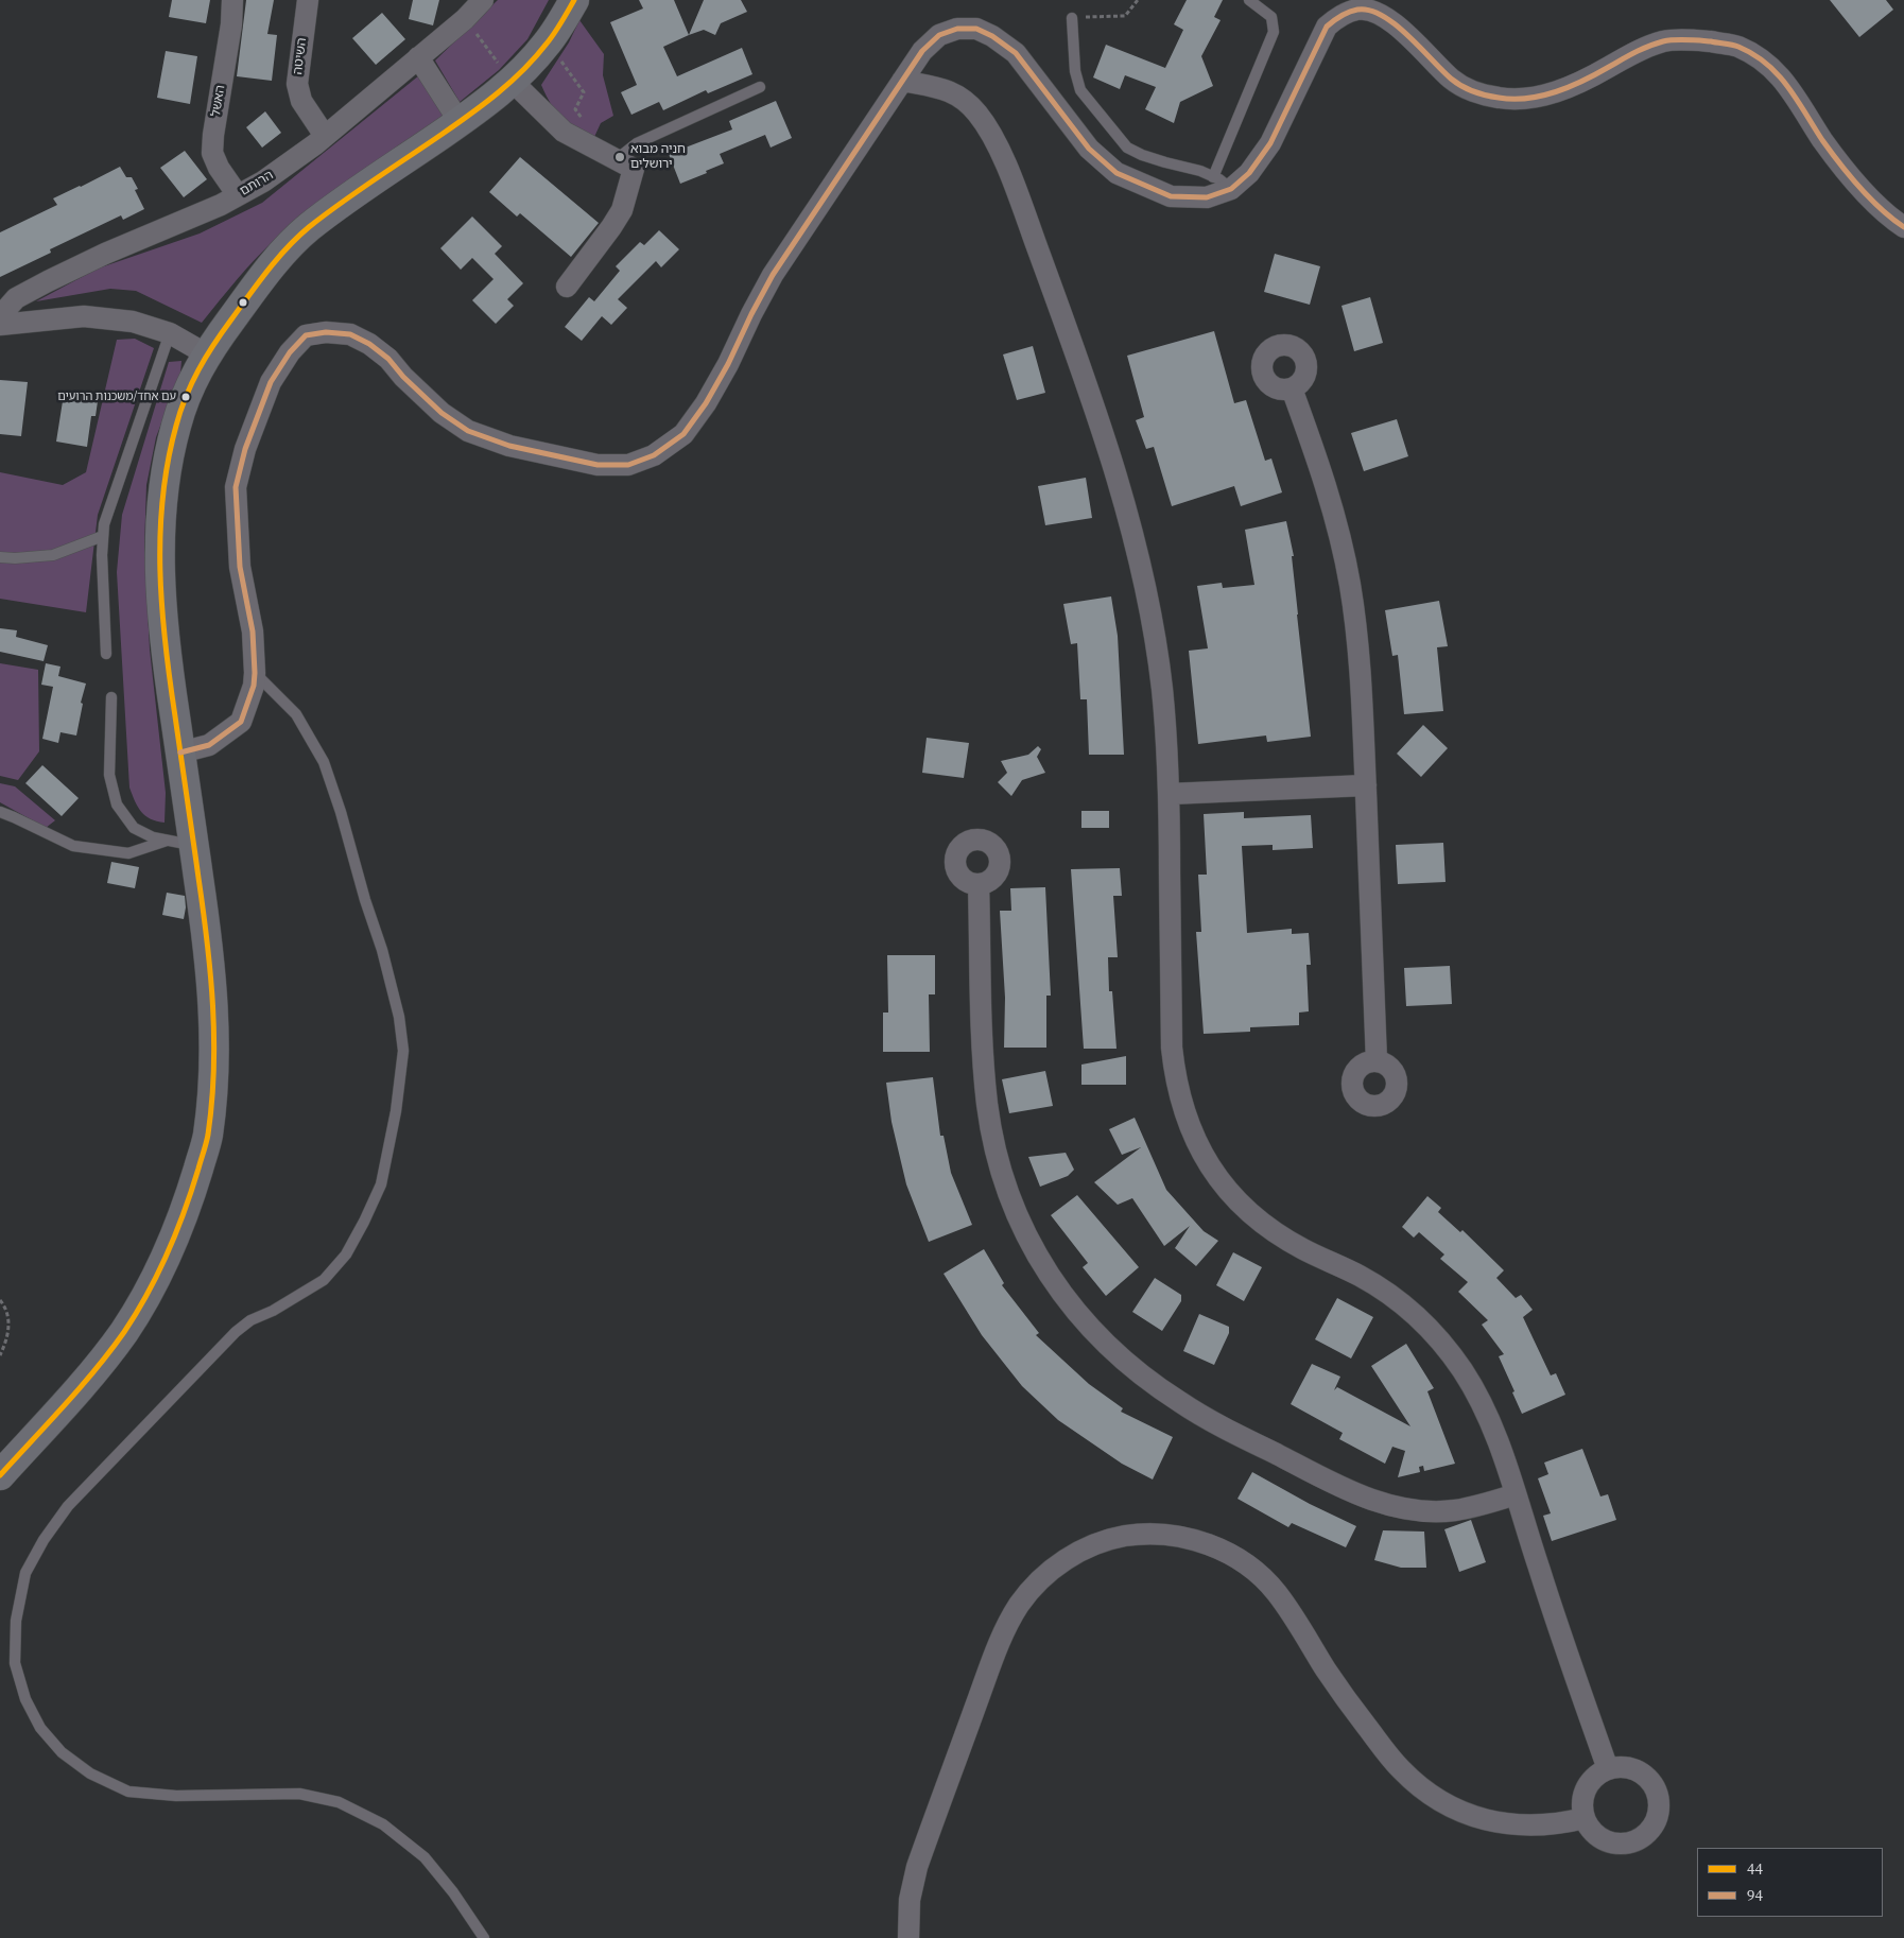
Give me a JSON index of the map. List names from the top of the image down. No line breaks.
{"streets":{"street":["השיטה","האשל","הרותם"]},"crossings":[["השיטה","הרותם"],["האשל","הרותם"]],"places":["חניה מבוא ירושלים","עם אחד/משכנות הרועים"],"lines":["transit line 44","transit line 94"],"legend":["44","94"]}
